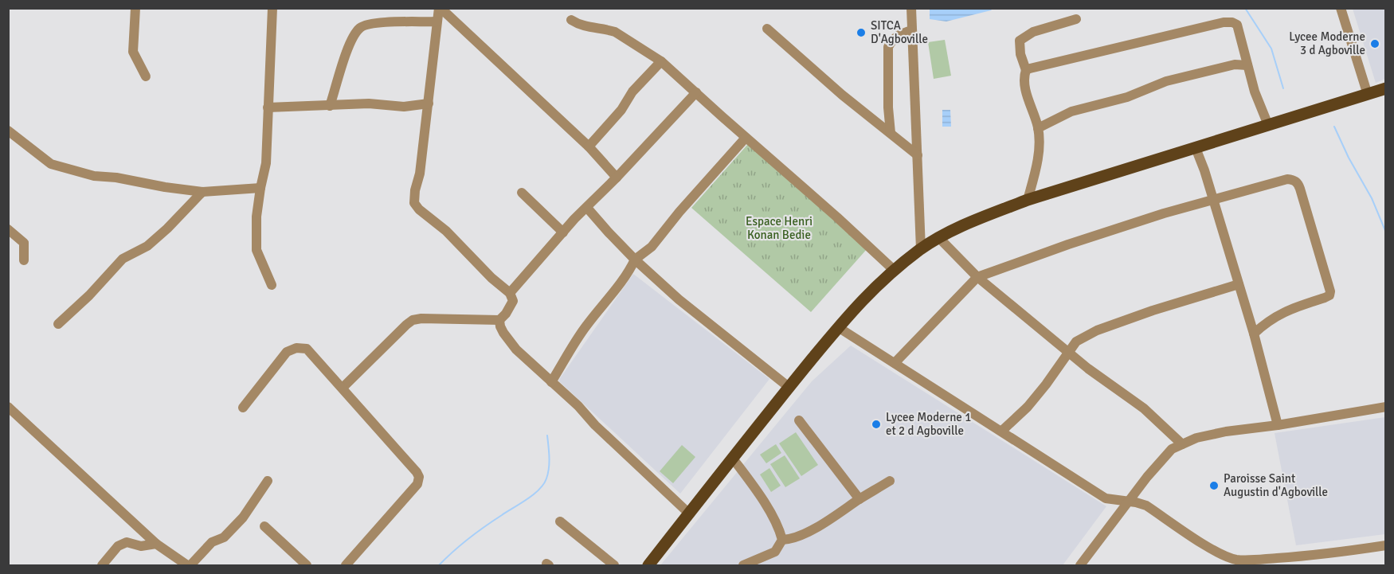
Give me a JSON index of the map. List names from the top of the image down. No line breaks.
{"parks":["Espace Henri Konan Bedie"],"places":["SITCA D'Agboville","Lycee Moderne 3 d Agboville","Lycee Moderne 1 et 2 d Agboville","Paroisse Saint Augustin d'Agboville"]}
